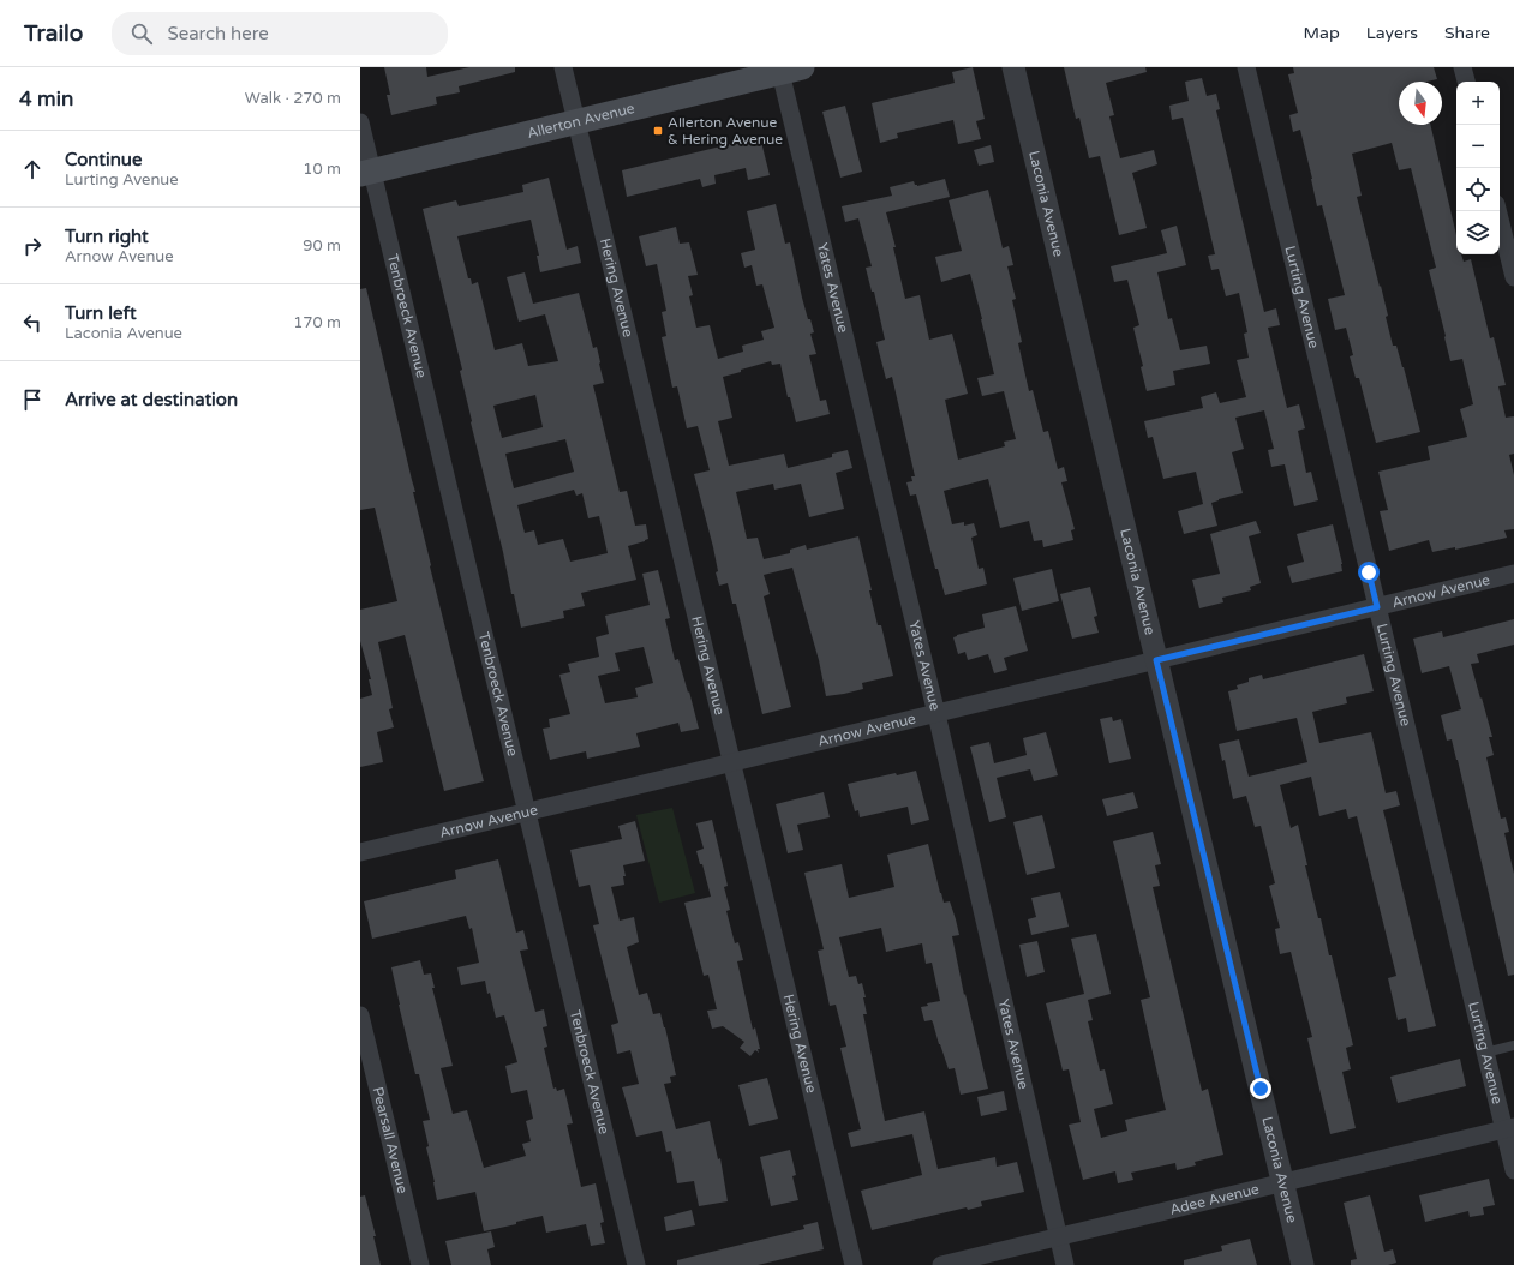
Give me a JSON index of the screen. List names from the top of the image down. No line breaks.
{"streets":{"main road":["Allerton Avenue"],"street":["Laconia Avenue","Hering Avenue","Yates Avenue","Lurting Avenue","Tenbroeck Avenue","Arnow Avenue","Pearsall Avenue","Adee Avenue"]},"crossings":[["Allerton Avenue","Hering Avenue"],["Allerton Avenue","Yates Avenue"],["Allerton Avenue","Tenbroeck Avenue"],["Laconia Avenue","Arnow Avenue"],["Laconia Avenue","Adee Avenue"],["Hering Avenue","Arnow Avenue"],["Yates Avenue","Arnow Avenue"],["Yates Avenue","Adee Avenue"],["Lurting Avenue","Arnow Avenue"],["Lurting Avenue","Adee Avenue"],["Tenbroeck Avenue","Arnow Avenue"]],"places":{"transit":["Allerton Avenue & Hering Avenue"]},"north":"bottom","page":{"header":"Trailo","search":"Search here","nav":["Map","Layers","Share"],"heading":["4 min","Walk · 270 m"],"map_buttons":["+","−"],"list":[["Continue","Lurting Avenue","10 m"],["Turn right","Arnow Avenue","90 m"],["Turn left","Laconia Avenue","170 m"],"Arrive at destination"]}}
